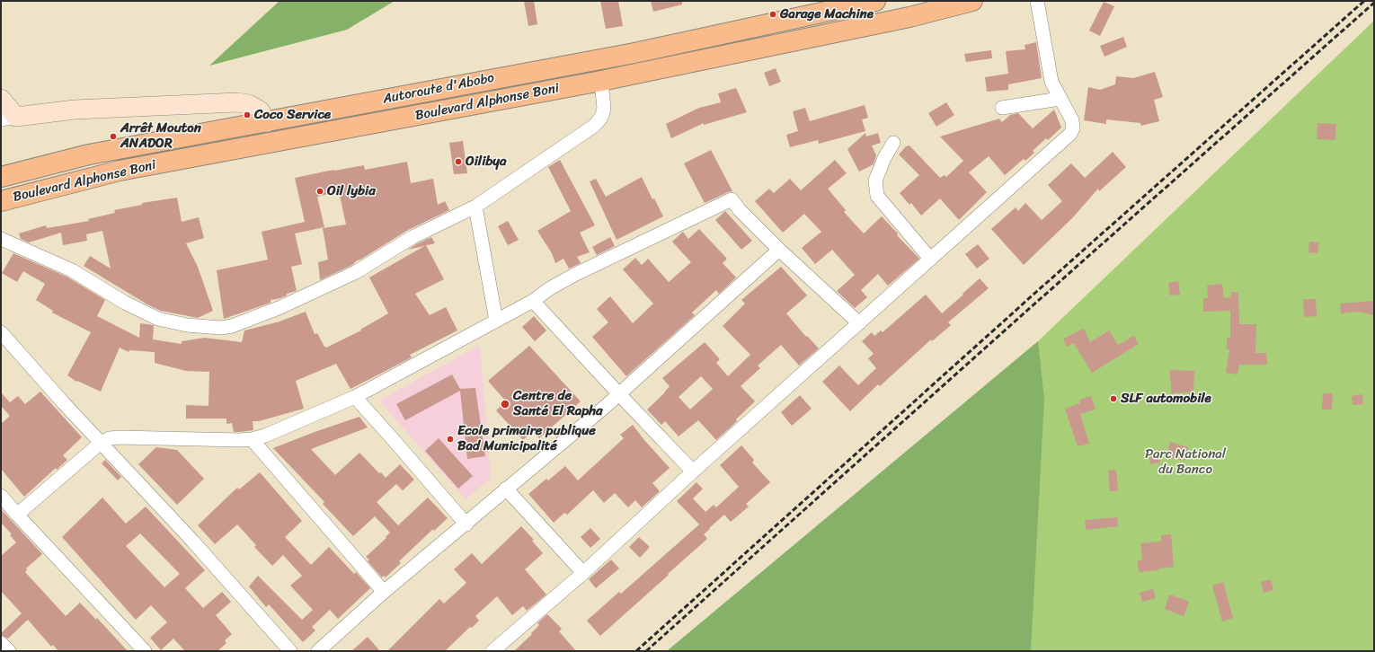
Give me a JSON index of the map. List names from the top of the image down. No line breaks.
{"streets":{"main road":["Autoroute d'Abobo","Boulevard Alphonse Boni"]},"parks":["Parc National du Banco"],"places":["Garage Machine","Coco Service","Arrêt Mouton ANADOR","Oilibya","Oil lybia","SLF automobile","Centre de Santé El Rapha","Ecole primaire publique Bad Municipalité"]}
